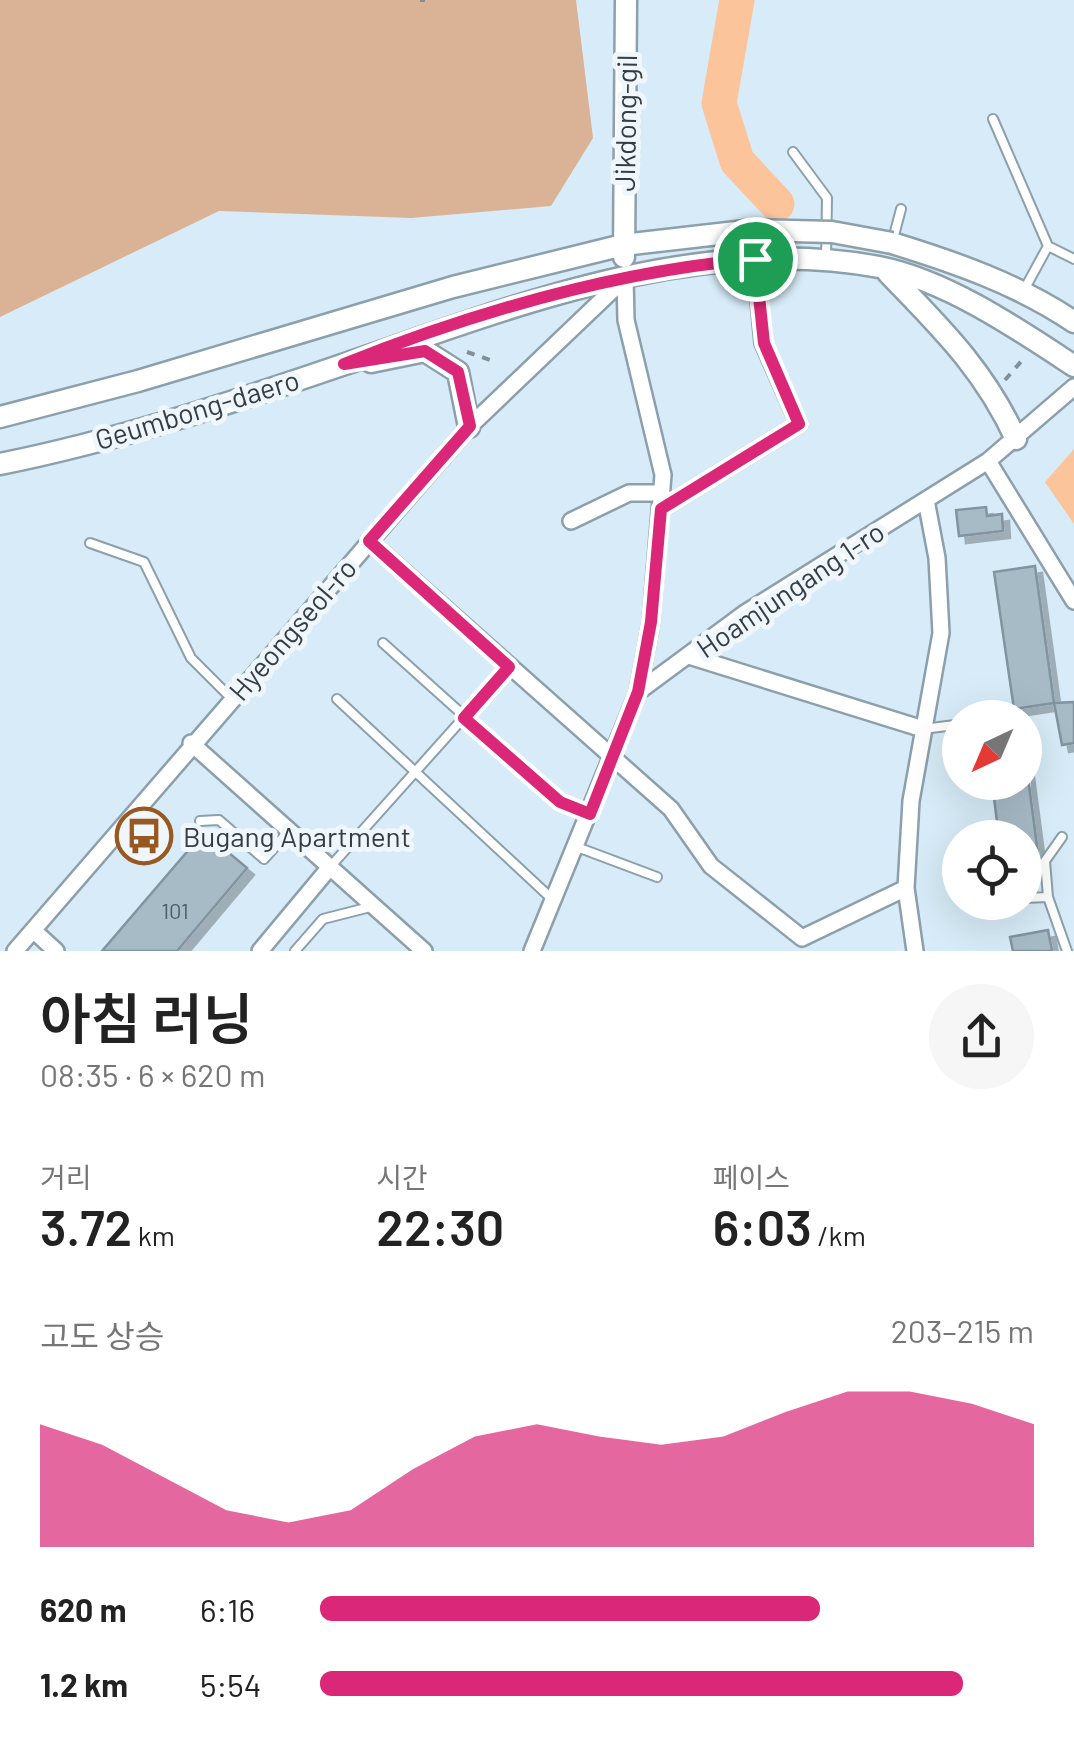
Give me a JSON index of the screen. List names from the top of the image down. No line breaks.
{"streets":{"street":["Jikdong-gil","Geumbong-daero","Hoamjungang 1-ro","Hyeongseol-ro"]},"crossings":[["Jikdong-gil","Geumbong-daero"],["Jikdong-gil","Hyeongseol-ro"],["Geumbong-daero","Hyeongseol-ro"]],"places":{"bus stop":["Bugang Apartment"]},"house_numbers":["101"],"north":"bottom left","page":{"heading":["아침 러닝","08:35 · 6 × 620 m"],"stats":[["거리","3.72 km"],["시간","22:30"],["페이스","6:03 /km"]],"chart":["고도 상승","203–215 m"],"list":[{"name":"620 m","note":"6:16"},{"name":"1.2 km","note":"5:54"}]}}
